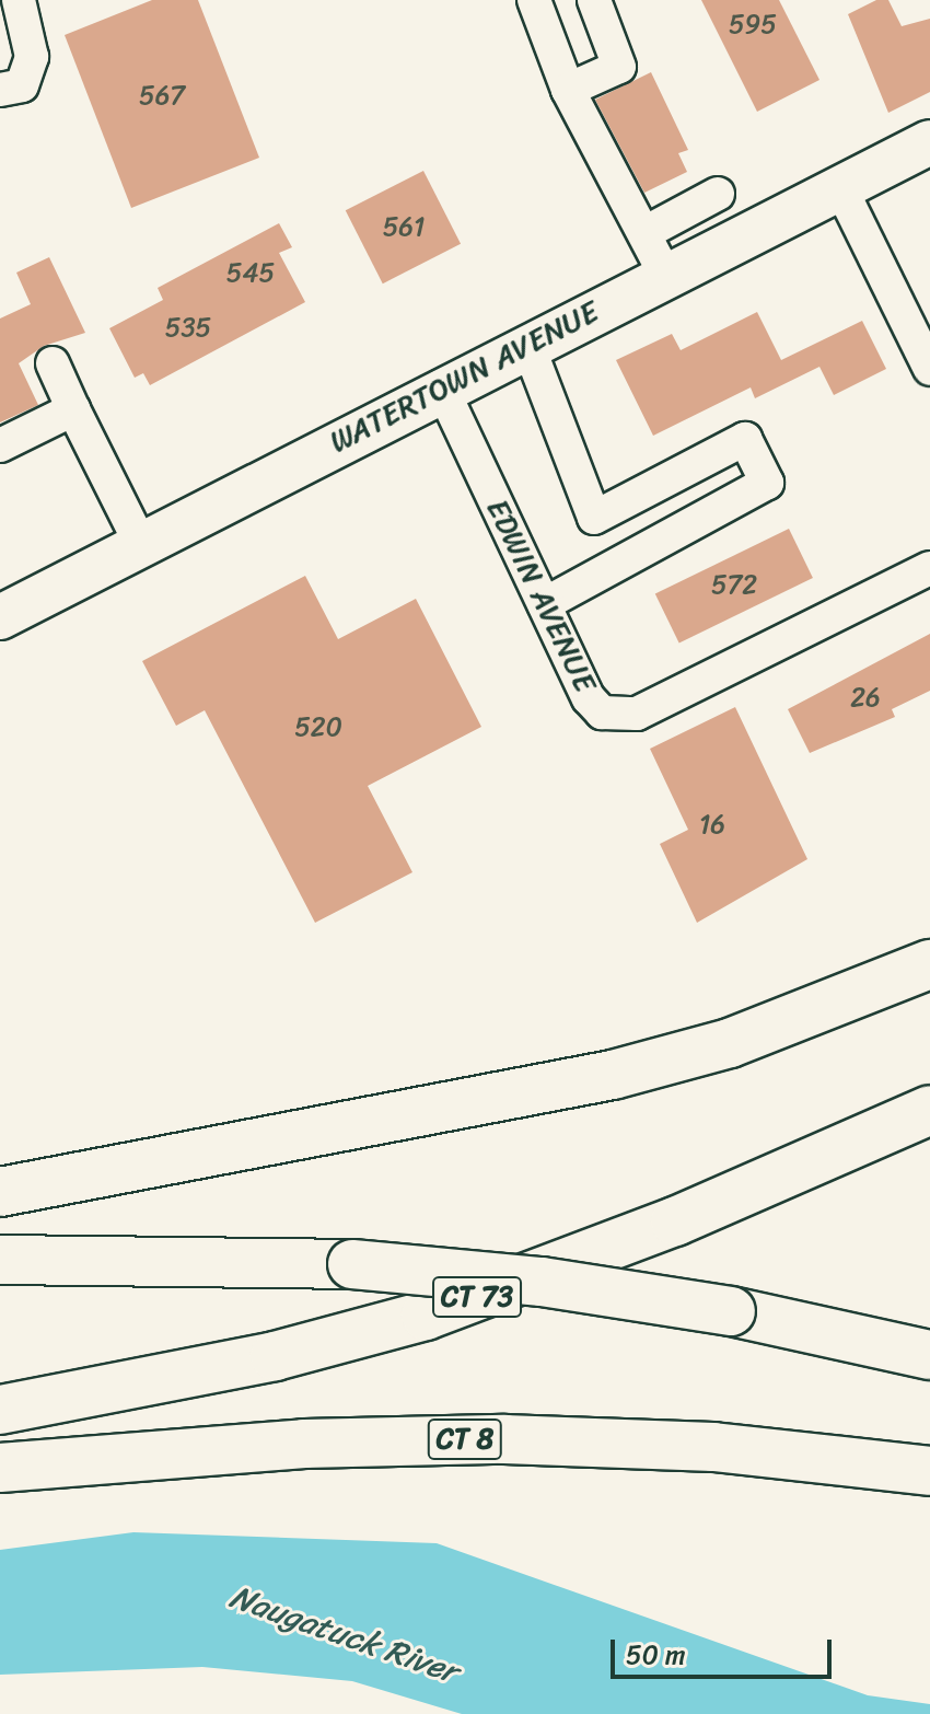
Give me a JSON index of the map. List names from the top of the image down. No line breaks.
{"streets":{"highway":["CT 73","CT 8"],"main road":["WATERTOWN AVENUE"],"street":["EDWIN AVENUE"]},"crossings":[["WATERTOWN AVENUE","EDWIN AVENUE"]],"water":["Naugatuck River"],"house_numbers":["595","567","561","545","535","572","26","520","16"],"scale_bar":"50 m"}
